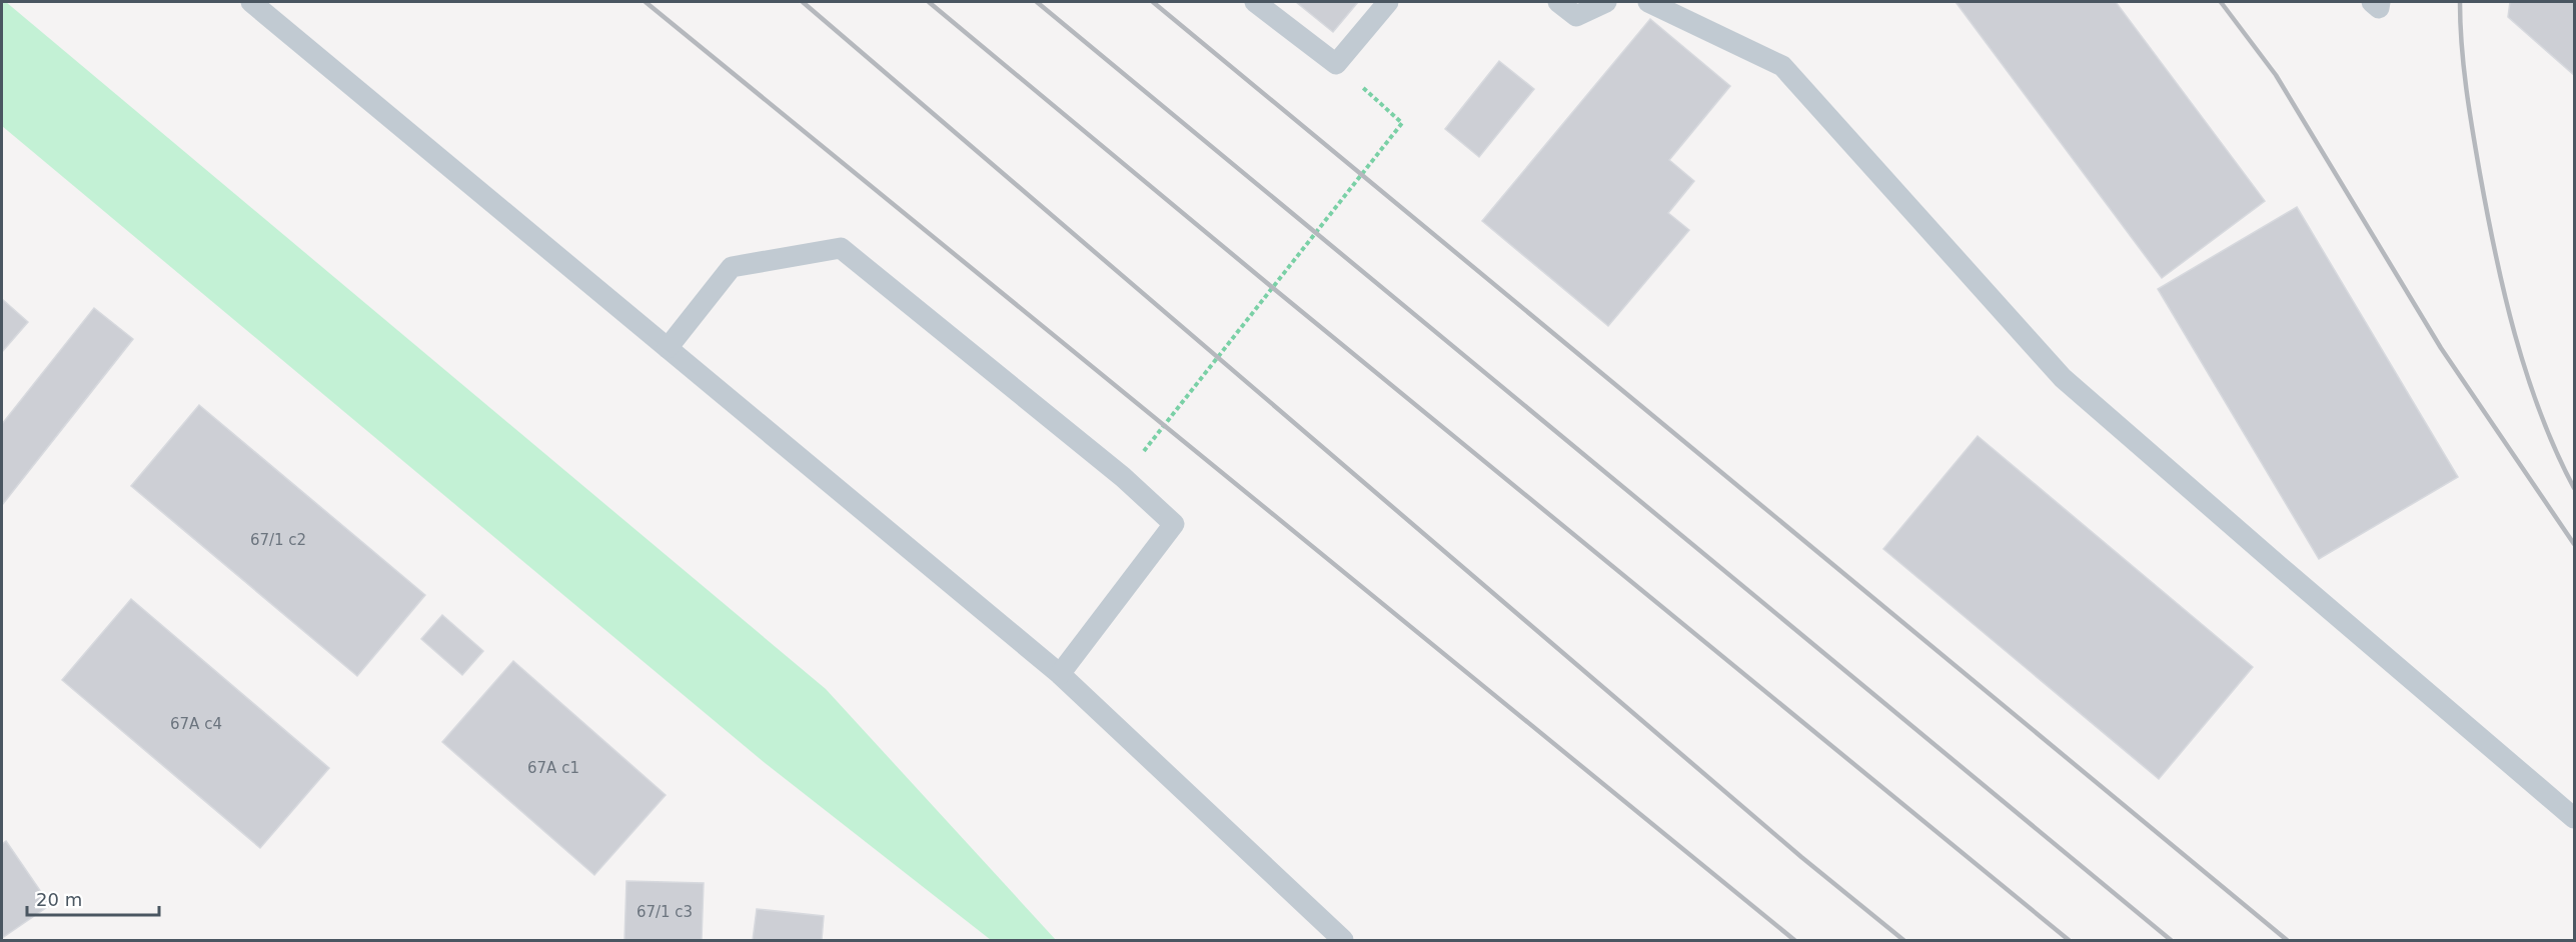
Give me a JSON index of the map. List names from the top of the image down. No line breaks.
{"house_numbers":["67/1 с2","67А с4","67А с1","67/1 с3"],"scale_bar":"20 m"}
